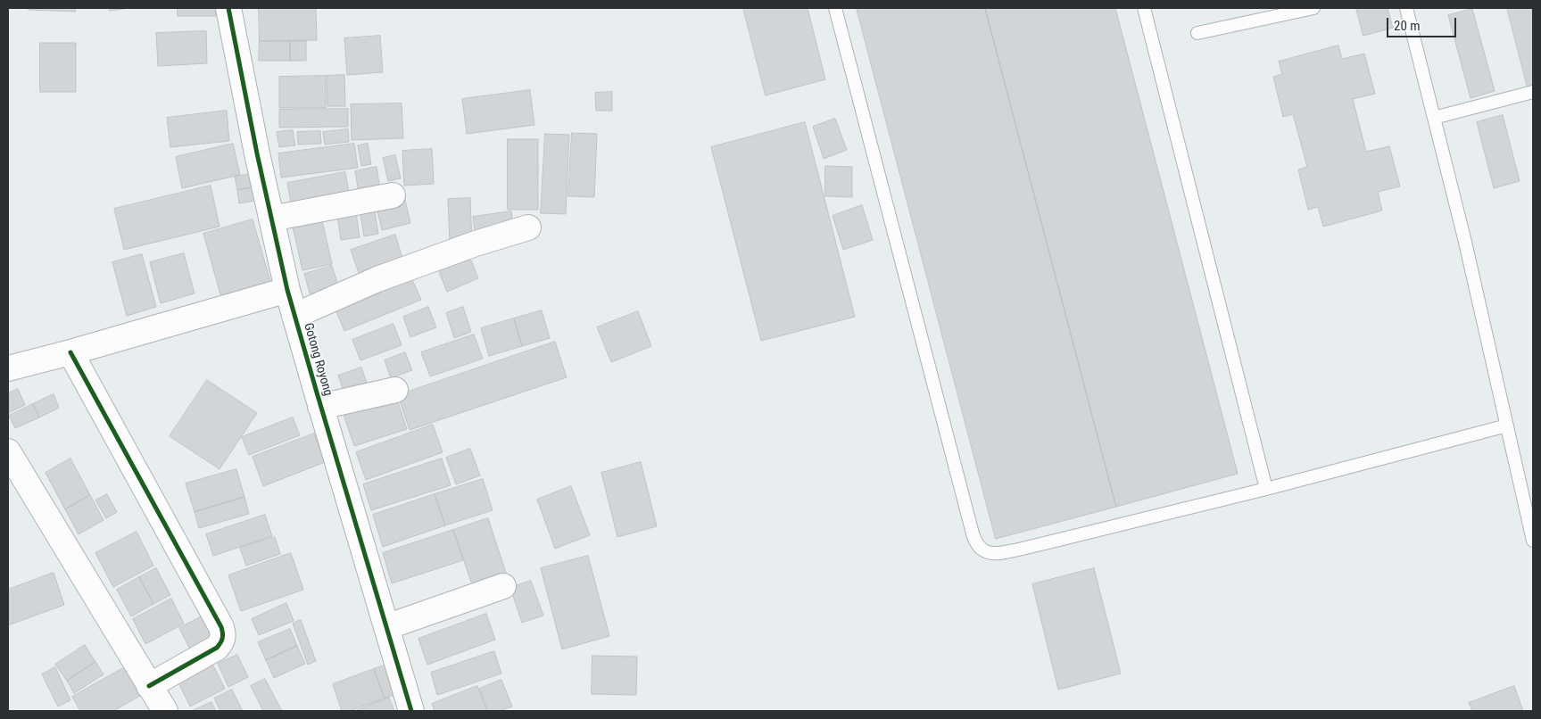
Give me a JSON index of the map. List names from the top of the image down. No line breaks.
{"streets":{"street":["Gotong Royong"]},"scale_bar":"20 m"}
